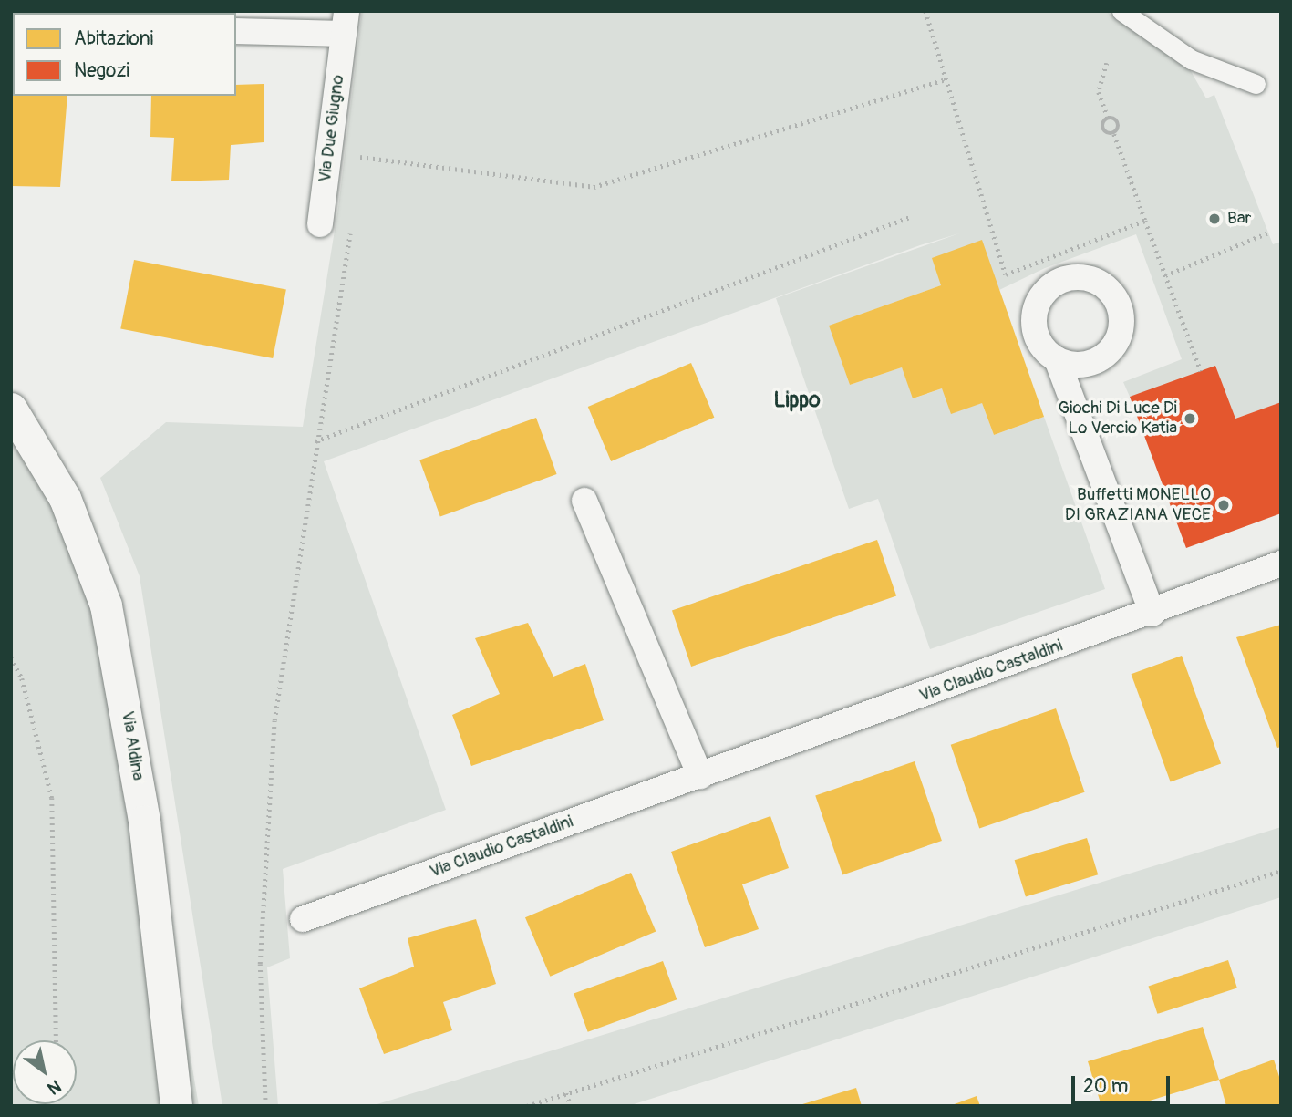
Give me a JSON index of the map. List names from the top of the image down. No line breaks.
{"streets":{"street":["Via Due Giugno","Via Claudio Castaldini","Via Aldina"]},"districts":["Lippo"],"places":["Bar","Giochi Di Luce Di Lo Vercio Katia","Buffetti MONELLO DI GRAZIANA VECE"],"legend":["Abitazioni","Negozi"],"scale_bar":"20 m","north":"bottom right"}
